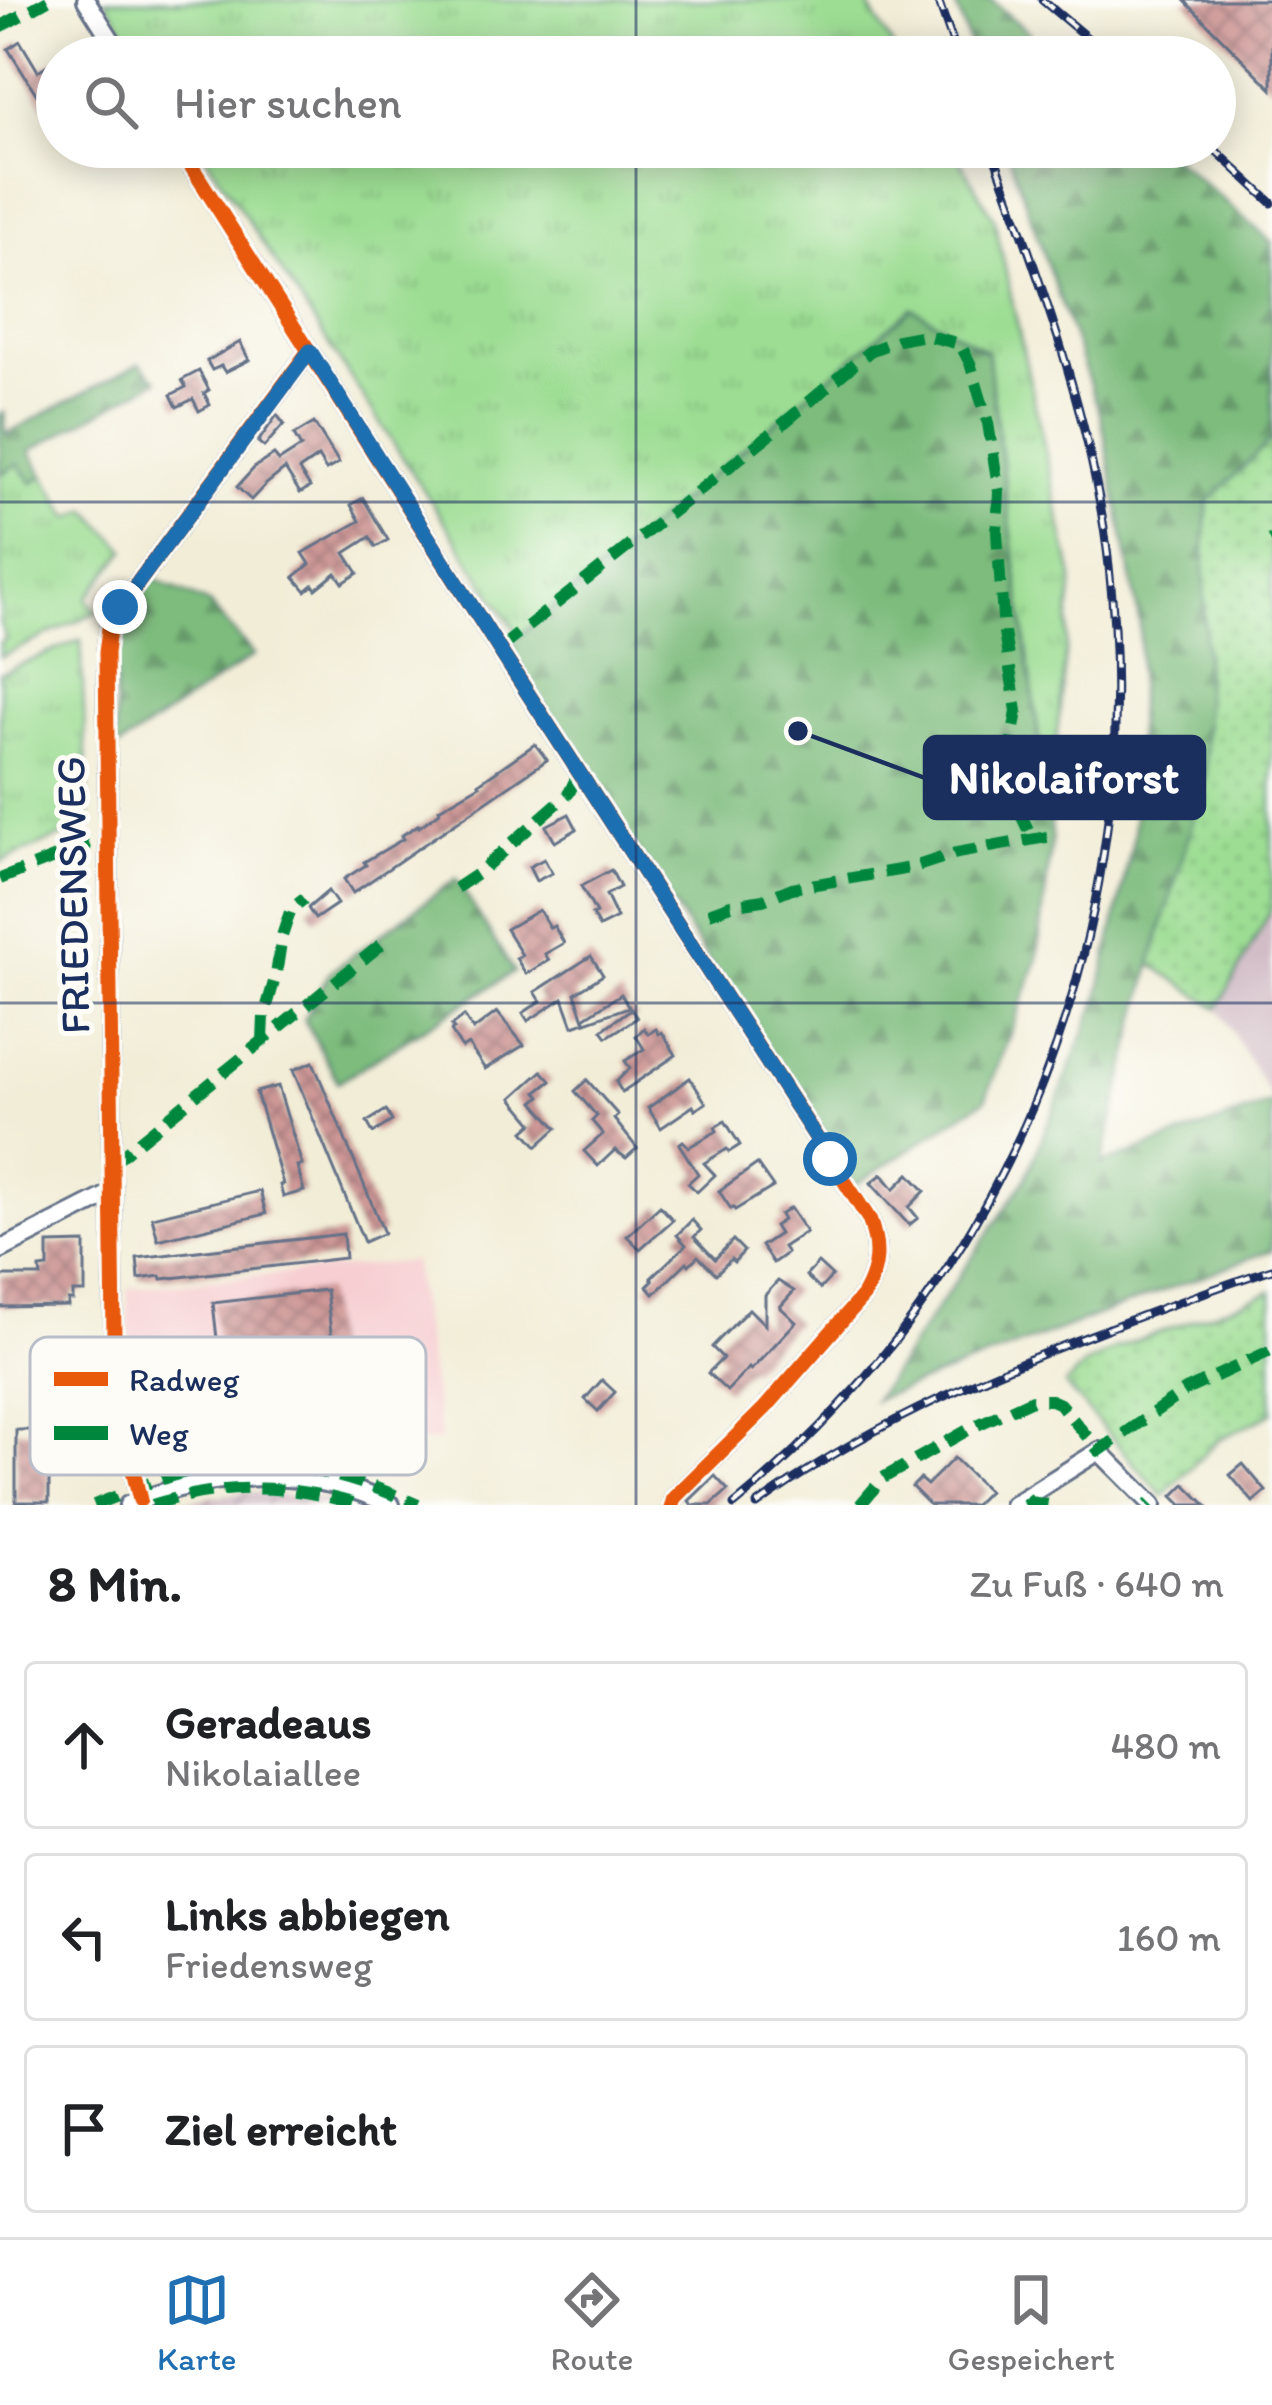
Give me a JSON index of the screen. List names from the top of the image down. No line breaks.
{"streets":{"street":["FRIEDENSWEG"]},"places":["Nikolaiforst"],"legend":["Radweg","Weg"],"page":{"search":"Hier suchen","heading":["8 Min.","Zu Fuß · 640 m"],"list":[["Geradeaus","Nikolaiallee","480 m"],["Links abbiegen","Friedensweg","160 m"],"Ziel erreicht"],"nav":["Karte","Route","Gespeichert"]}}
